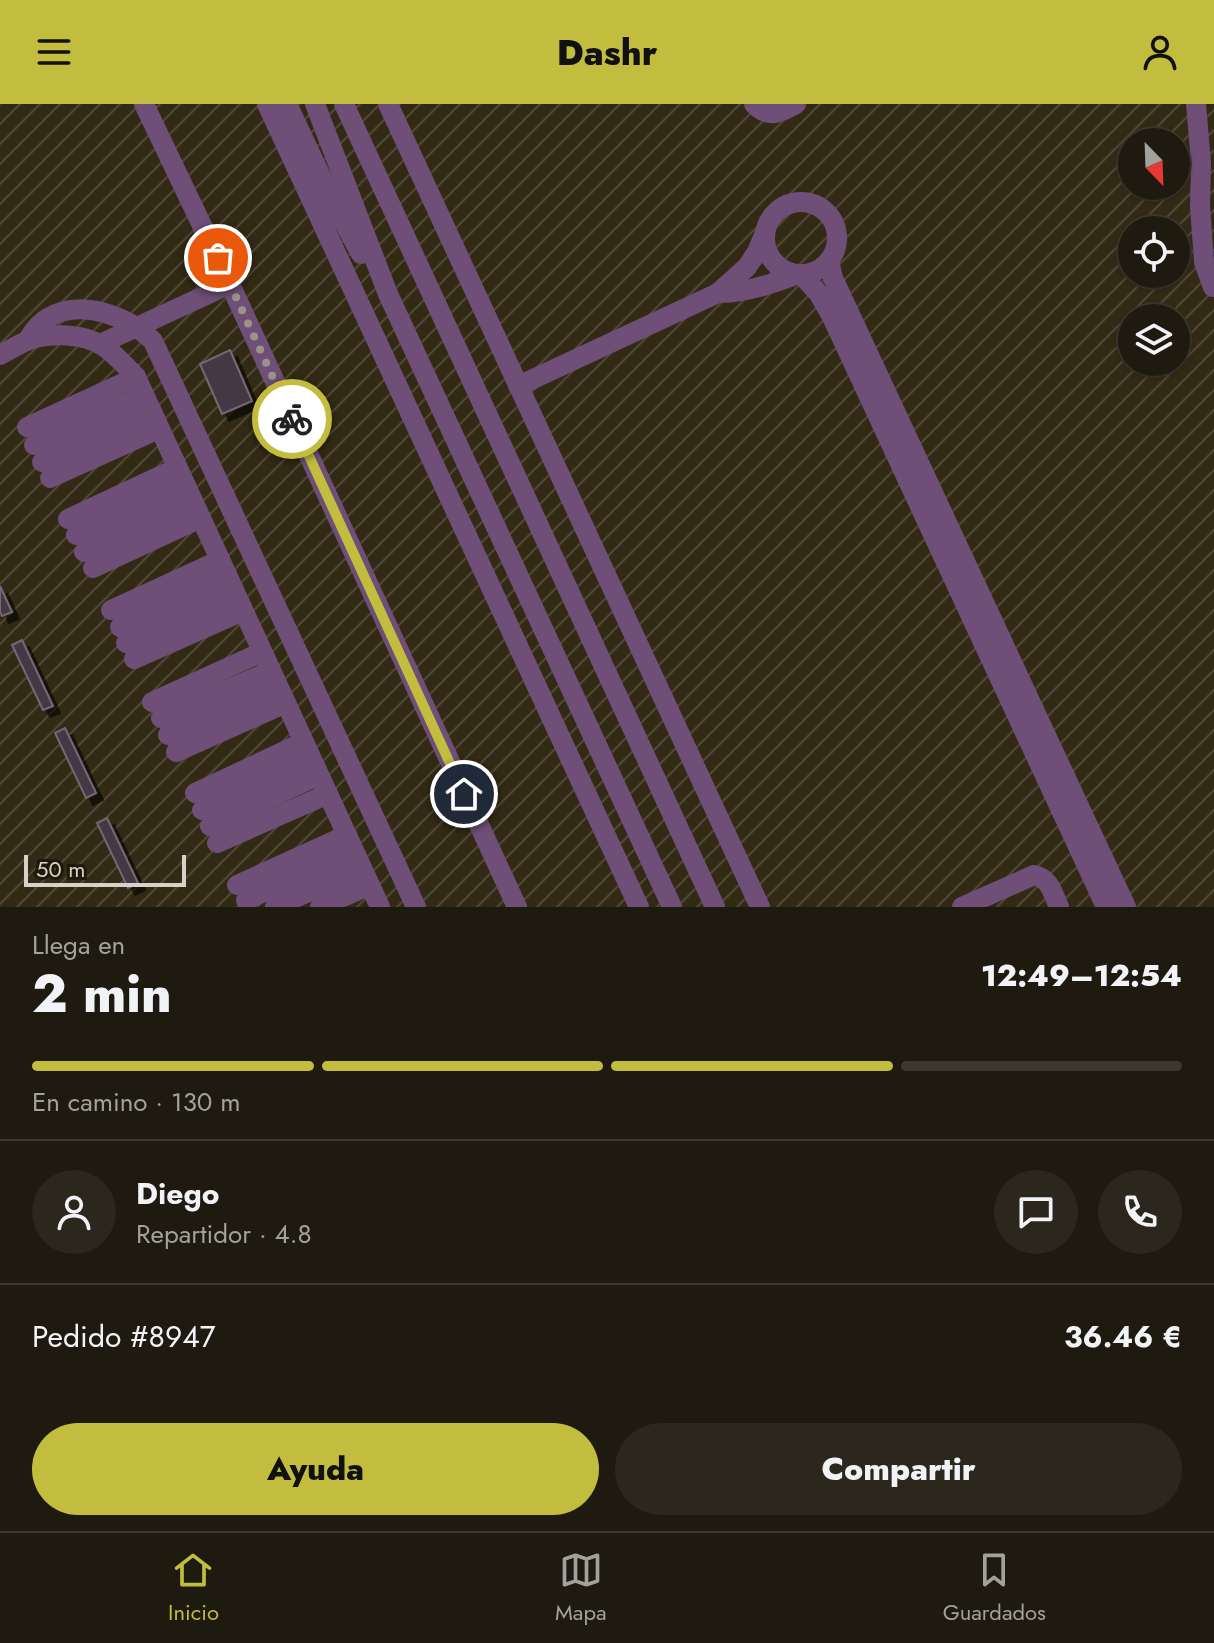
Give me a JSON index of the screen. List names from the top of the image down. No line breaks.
{"scale_bar":"50 m","north":"bottom right","page":{"header":"Dashr","scale":"50 m","heading":["2 min","Llega en","12:49–12:54"],"panel":["Diego","Repartidor · 4.8","Pedido #8947","36.46 €"],"bar":"En camino · 130 m","buttons":["Ayuda","Compartir"],"tabs":["Inicio","Mapa","Guardados"]}}
